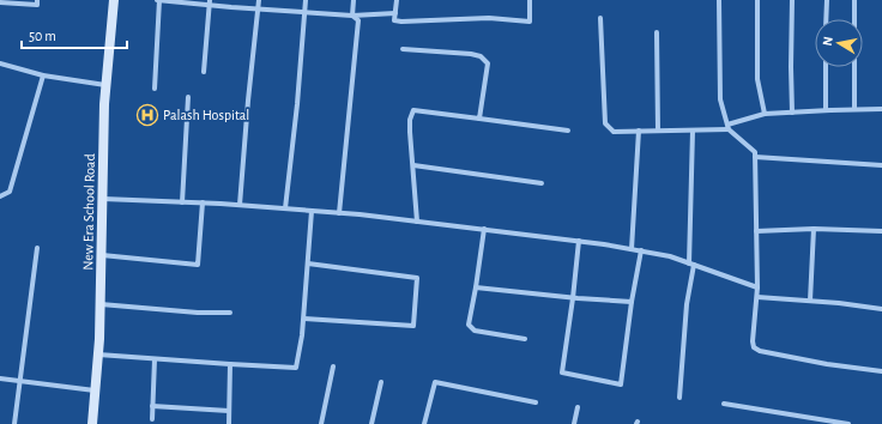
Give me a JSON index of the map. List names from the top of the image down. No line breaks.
{"streets":{"street":["New Era School Road"]},"places":{"hospital":["Palash Hospital"]},"scale_bar":"50 m","north":"left"}
